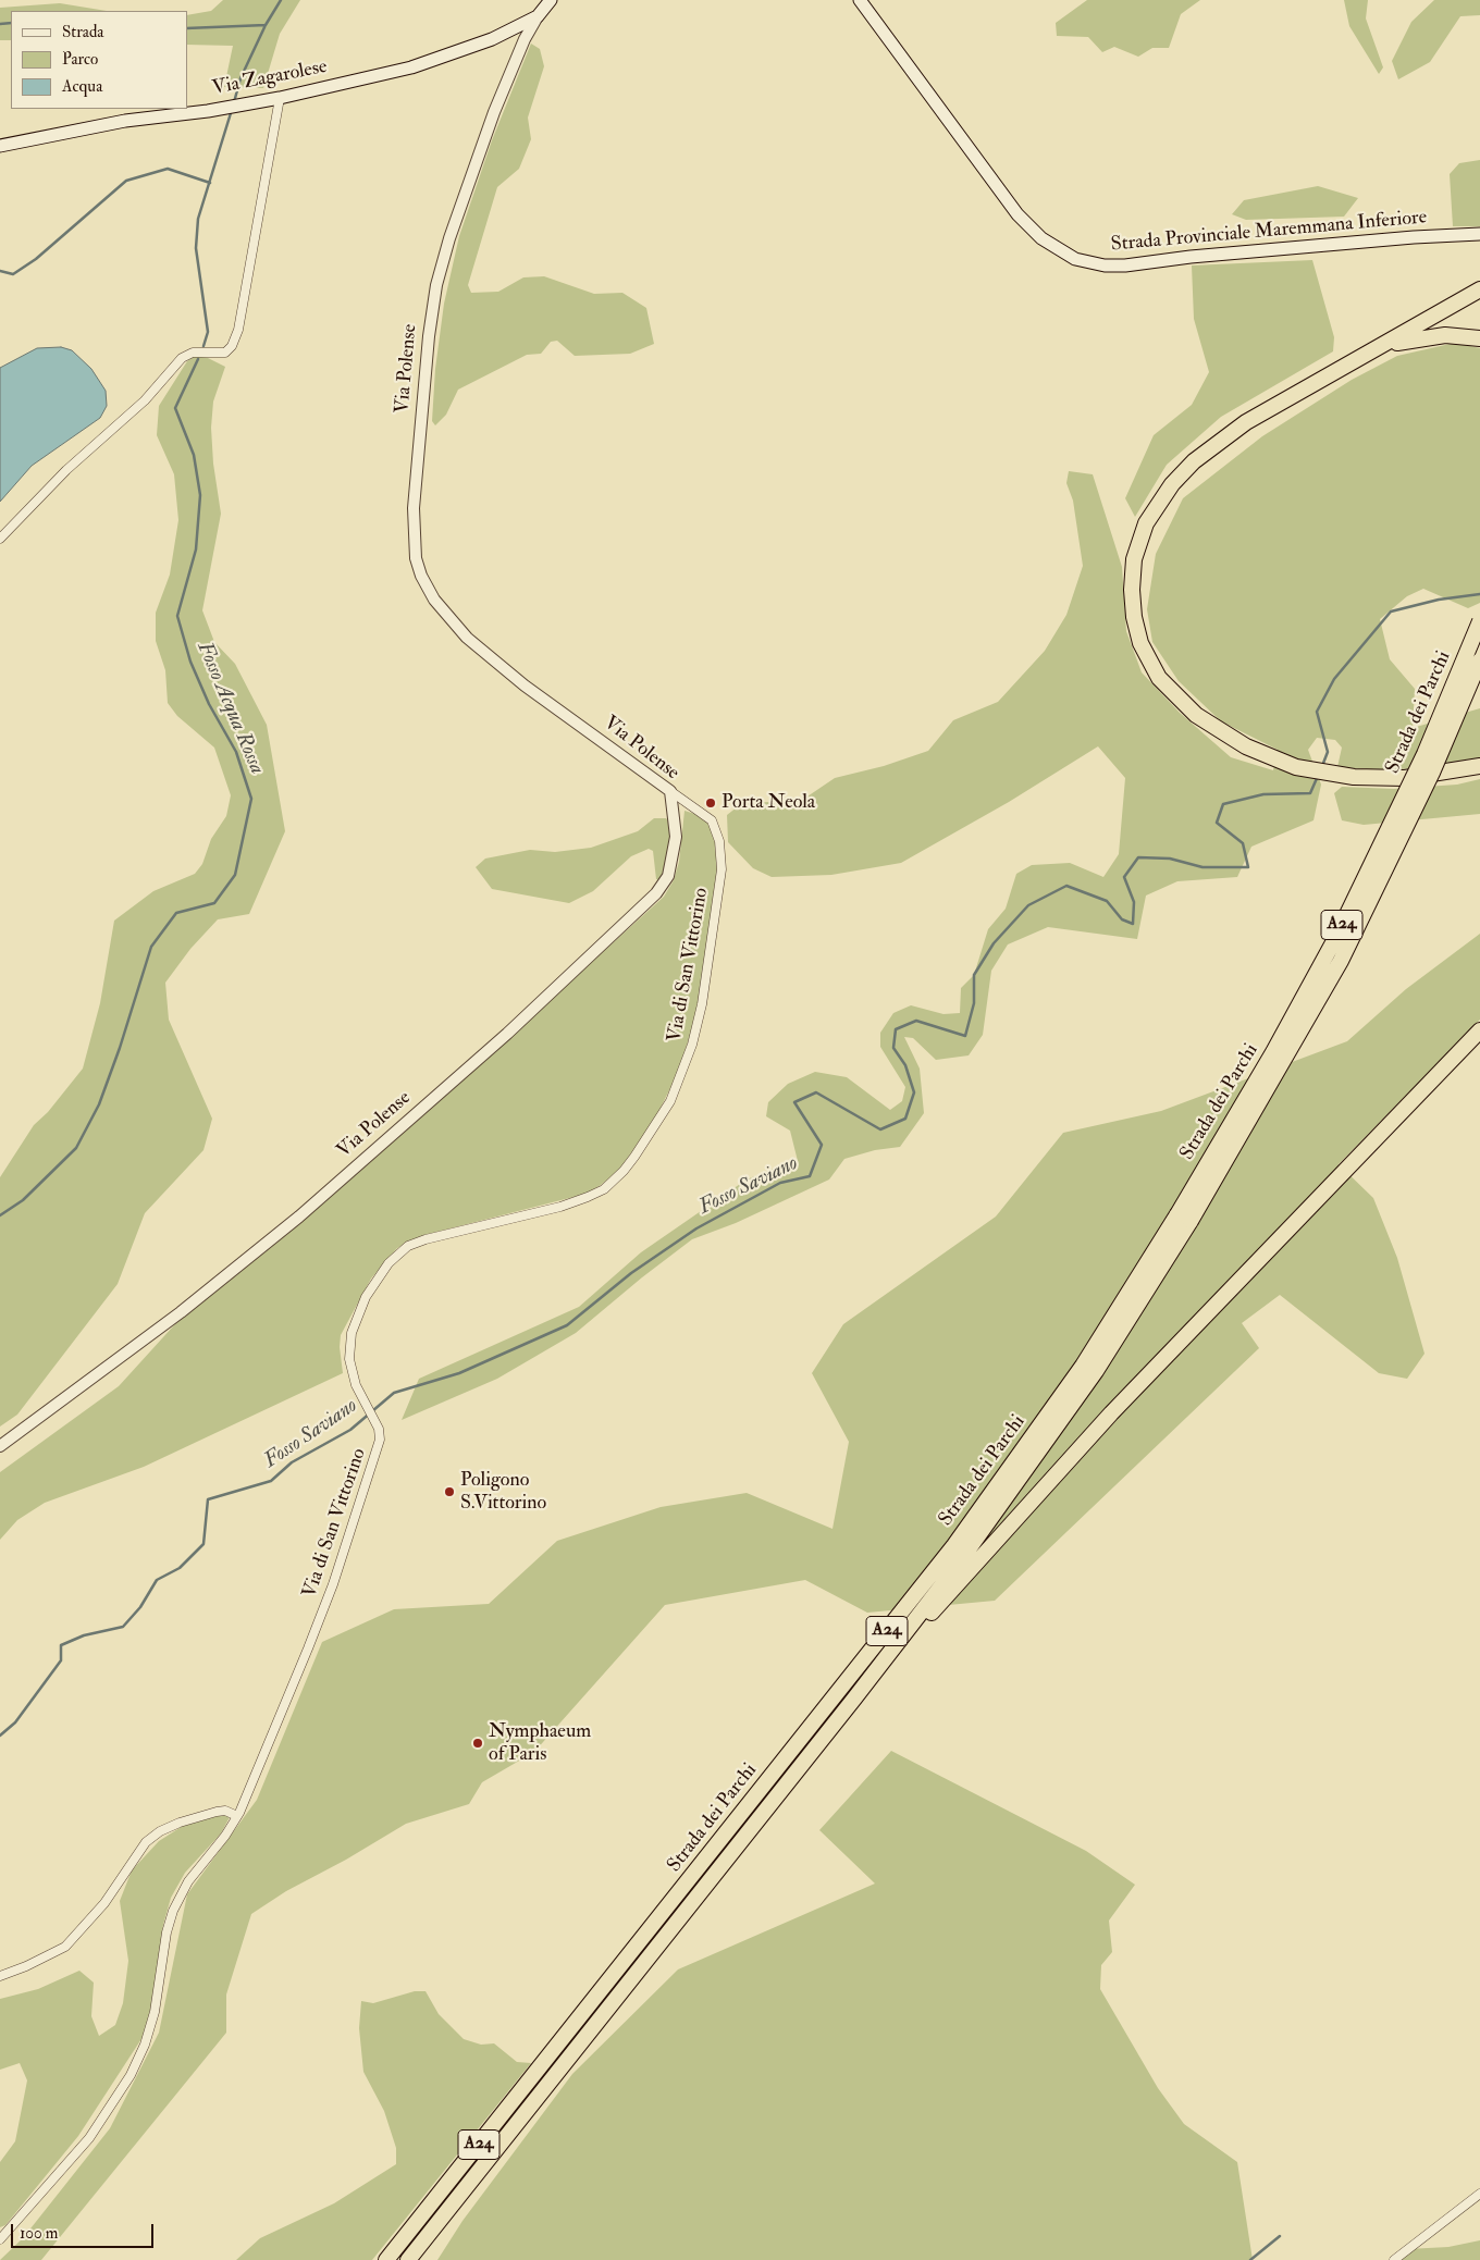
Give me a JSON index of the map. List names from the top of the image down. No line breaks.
{"streets":{"highway":["Strada dei Parchi","A24"],"main road":["Via Zagarolese","Strada Provinciale Maremmana Inferiore","Via Polense"],"street":["Via di San Vittorino"]},"crossings":[["Via Zagarolese","Via Polense"],["Via Polense","Via di San Vittorino"]],"water":["Fosso Acqua Rossa","Fosso Saviano"],"places":["Porta Neola","Poligono S.Vittorino","Nymphaeum of Paris"],"legend":["Strada","Parco","Acqua"],"scale_bar":"100 m"}
